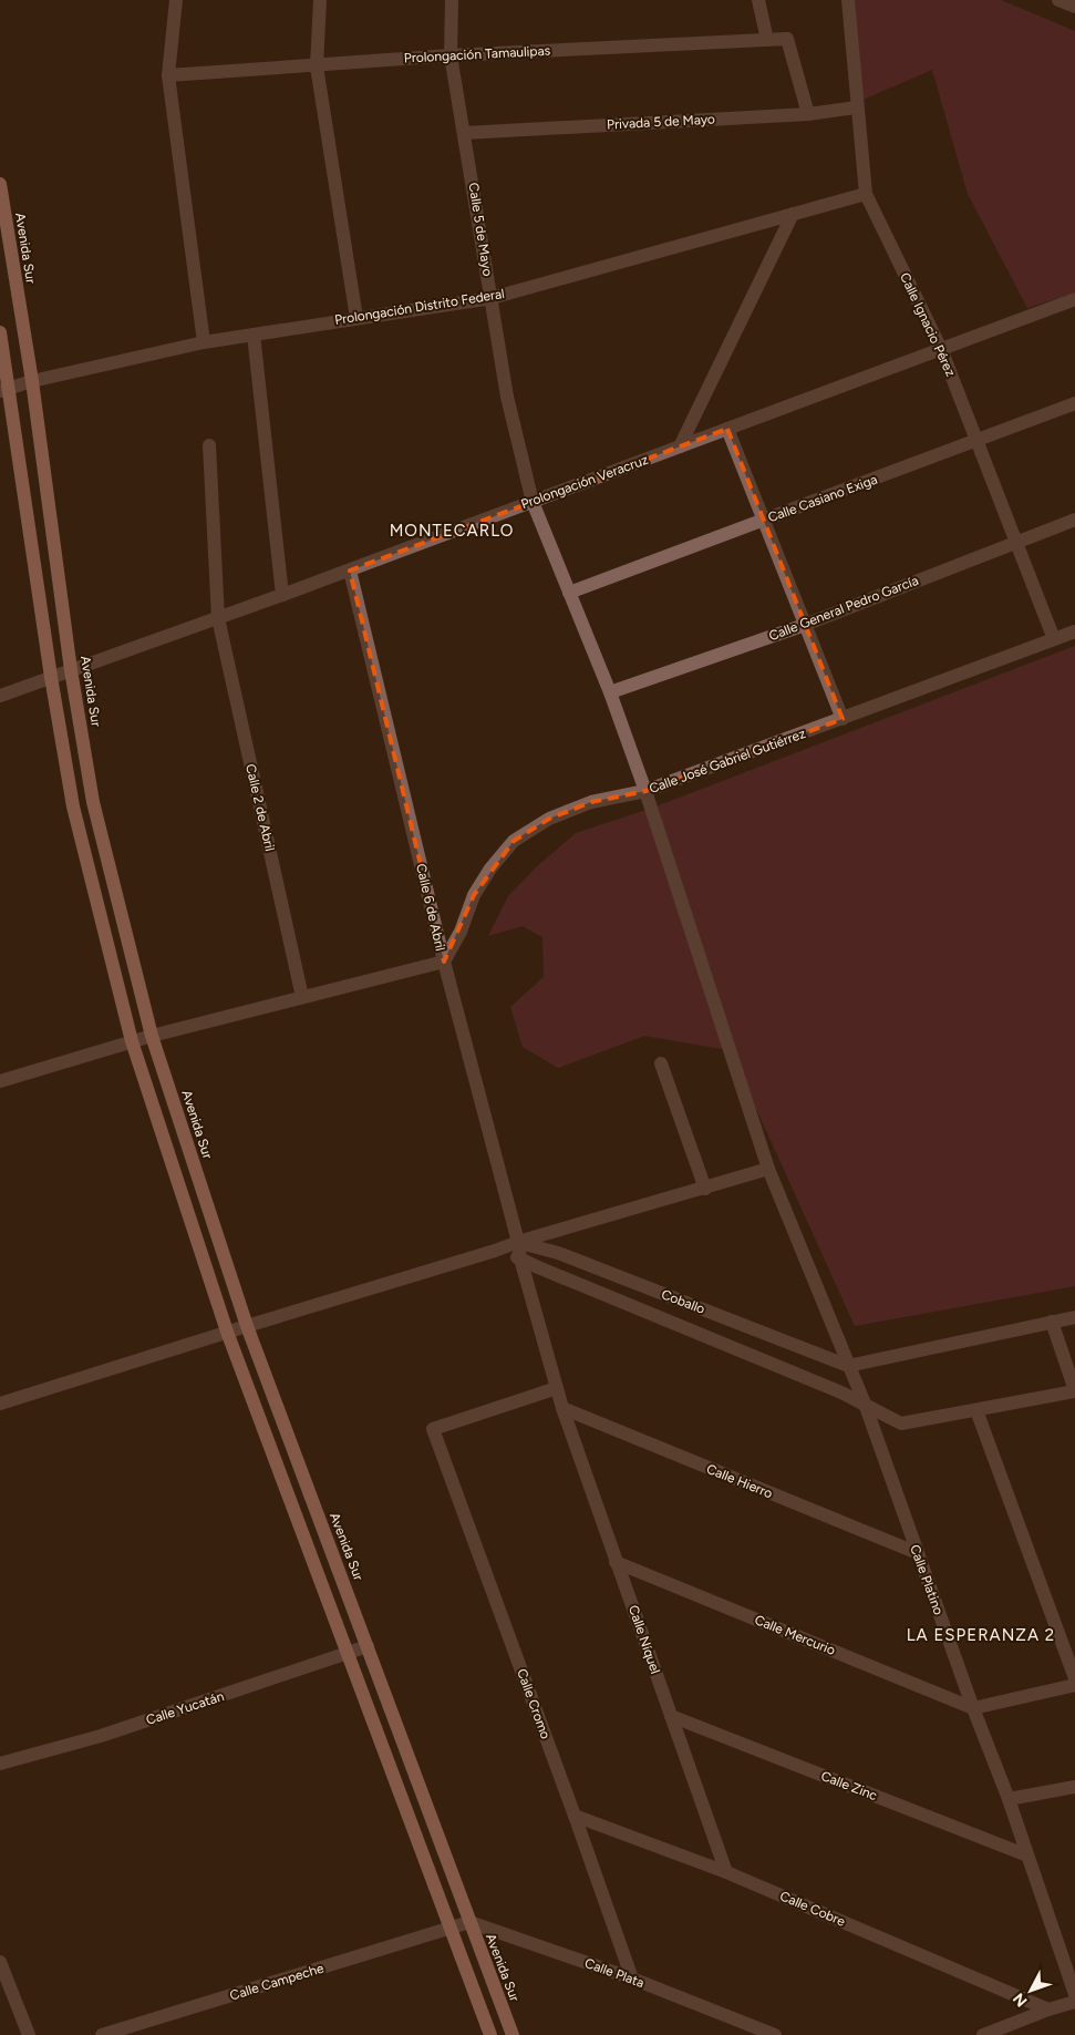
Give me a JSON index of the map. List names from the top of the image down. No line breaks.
{"streets":{"main road":["Avenida Sur"],"street":["Prolongación Tamaulipas","Privada 5 de Mayo","Calle 5 de Mayo","Prolongación Distrito Federal","Calle Ignacio Pérez","Prolongación Veracruz","Calle Casiano Exiga","Calle General Pedro García","Calle José Gabriel Gutiérrez","Calle 2 de Abril","Calle 6 de Abril","Coballo","Calle Hierro","Calle Platino","Calle Mercurio","Calle Níquel","Calle Cromo","Calle Yucatán","Calle Zinc","Calle Cobre","Calle Plata","Calle Campeche"]},"crossings":[["Prolongación Tamaulipas","Privada 5 de Mayo"],["Prolongación Tamaulipas","Calle 5 de Mayo"],["Privada 5 de Mayo","Calle 5 de Mayo"],["Privada 5 de Mayo","Calle Ignacio Pérez"],["Calle 5 de Mayo","Prolongación Distrito Federal"],["Calle 5 de Mayo","Prolongación Veracruz"],["Calle 5 de Mayo","Calle Casiano Exiga"],["Calle 5 de Mayo","Calle General Pedro García"],["Calle 5 de Mayo","Calle José Gabriel Gutiérrez"],["Calle 5 de Mayo","Calle Platino"],["Avenida Sur","Prolongación Distrito Federal"],["Avenida Sur","Prolongación Veracruz"],["Avenida Sur","Calle Yucatán"],["Avenida Sur","Calle Plata"],["Prolongación Distrito Federal","Calle Ignacio Pérez"],["Calle Ignacio Pérez","Prolongación Veracruz"],["Calle Ignacio Pérez","Calle Casiano Exiga"],["Calle Ignacio Pérez","Calle General Pedro García"],["Calle Ignacio Pérez","Calle José Gabriel Gutiérrez"],["Prolongación Veracruz","Calle 2 de Abril"],["Prolongación Veracruz","Calle 6 de Abril"],["Calle José Gabriel Gutiérrez","Calle 6 de Abril"],["Calle José Gabriel Gutiérrez","Calle Platino"],["Calle 6 de Abril","Coballo"],["Calle 6 de Abril","Calle Níquel"],["Calle 6 de Abril","Calle Cromo"],["Coballo","Calle Platino"],["Calle Hierro","Calle Platino"],["Calle Hierro","Calle Níquel"],["Calle Platino","Calle Mercurio"],["Calle Platino","Calle Zinc"],["Calle Mercurio","Calle Níquel"],["Calle Níquel","Calle Cromo"],["Calle Níquel","Calle Zinc"],["Calle Níquel","Calle Cobre"],["Calle Cromo","Calle Cobre"],["Calle Cromo","Calle Plata"]],"districts":["MONTECARLO","LA ESPERANZA 2"],"north":"bottom left"}
